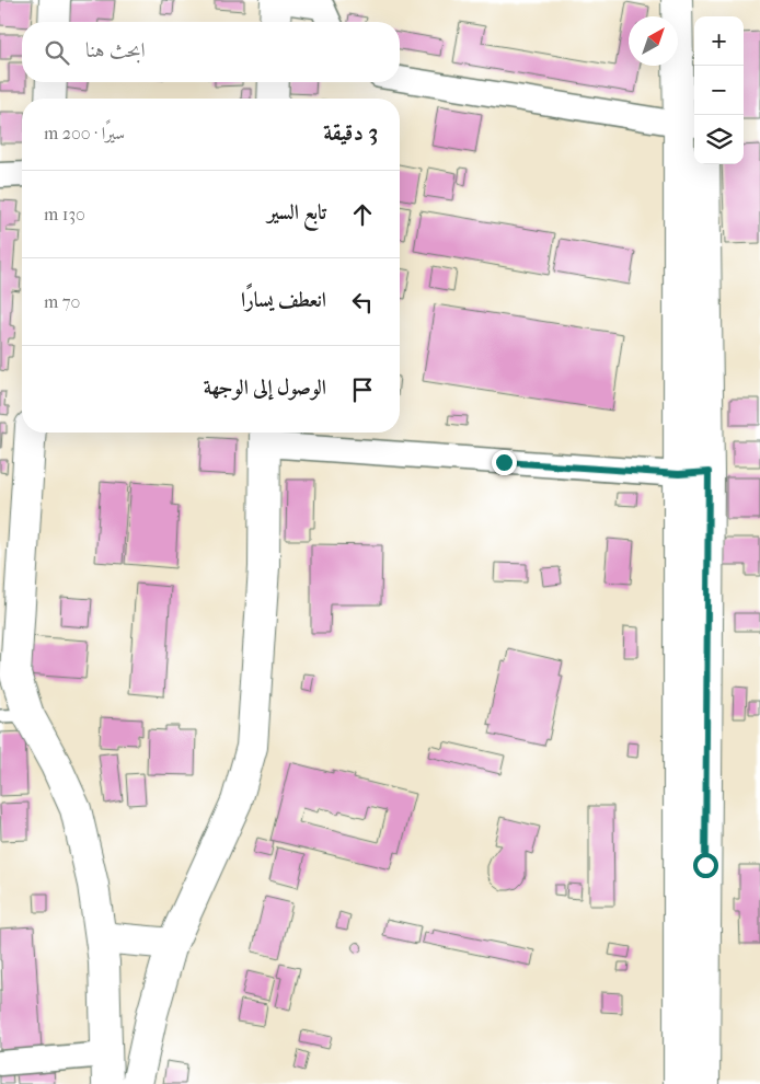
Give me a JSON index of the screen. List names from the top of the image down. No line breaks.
{"north":"top right","page":{"map_buttons":["+","−"],"search":"ابحث هنا","heading":["3 دقيقة","سيرًا · 200 m"],"list":[["تابع السير","130 m"],["انعطف يسارًا","70 m"],"الوصول إلى الوجهة"]}}
